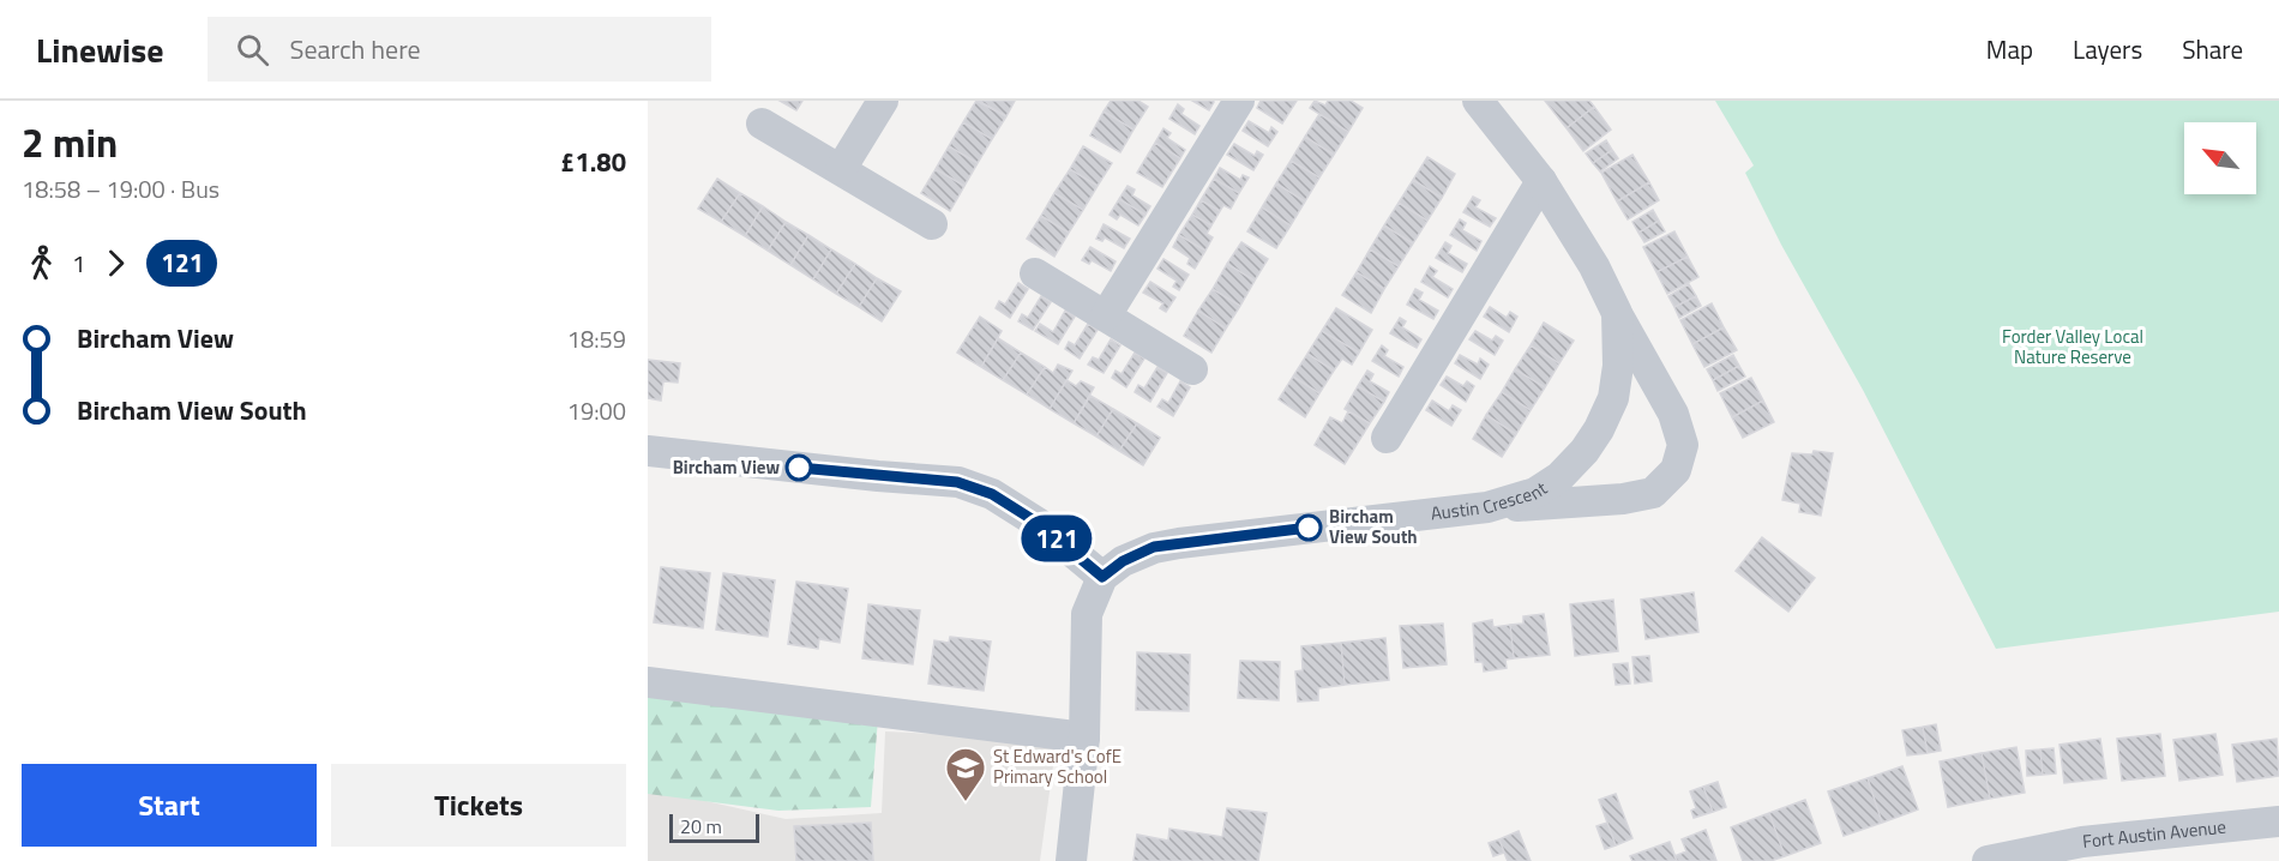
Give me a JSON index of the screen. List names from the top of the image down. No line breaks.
{"streets":{"street":["Austin Crescent","Fort Austin Avenue"]},"parks":["Forder Valley Local Nature Reserve"],"places":{"other":["Bircham View","Bircham View South"],"school or university":["St Edward's CofE Primary School"]},"lines":["bus line 121"],"scale_bar":"20 m","north":"top left","page":{"header":"Linewise","search":"Search here","nav":["Map","Layers","Share"],"heading":["2 min","18:58 – 19:00 · Bus","£1.80"],"on_map":"121","legs":["1","121"],"list":[{"name":"Bircham View","value":"18:59"},{"name":"Bircham View South","value":"19:00"}],"buttons":["Start","Tickets"],"scale":"20 m"}}
